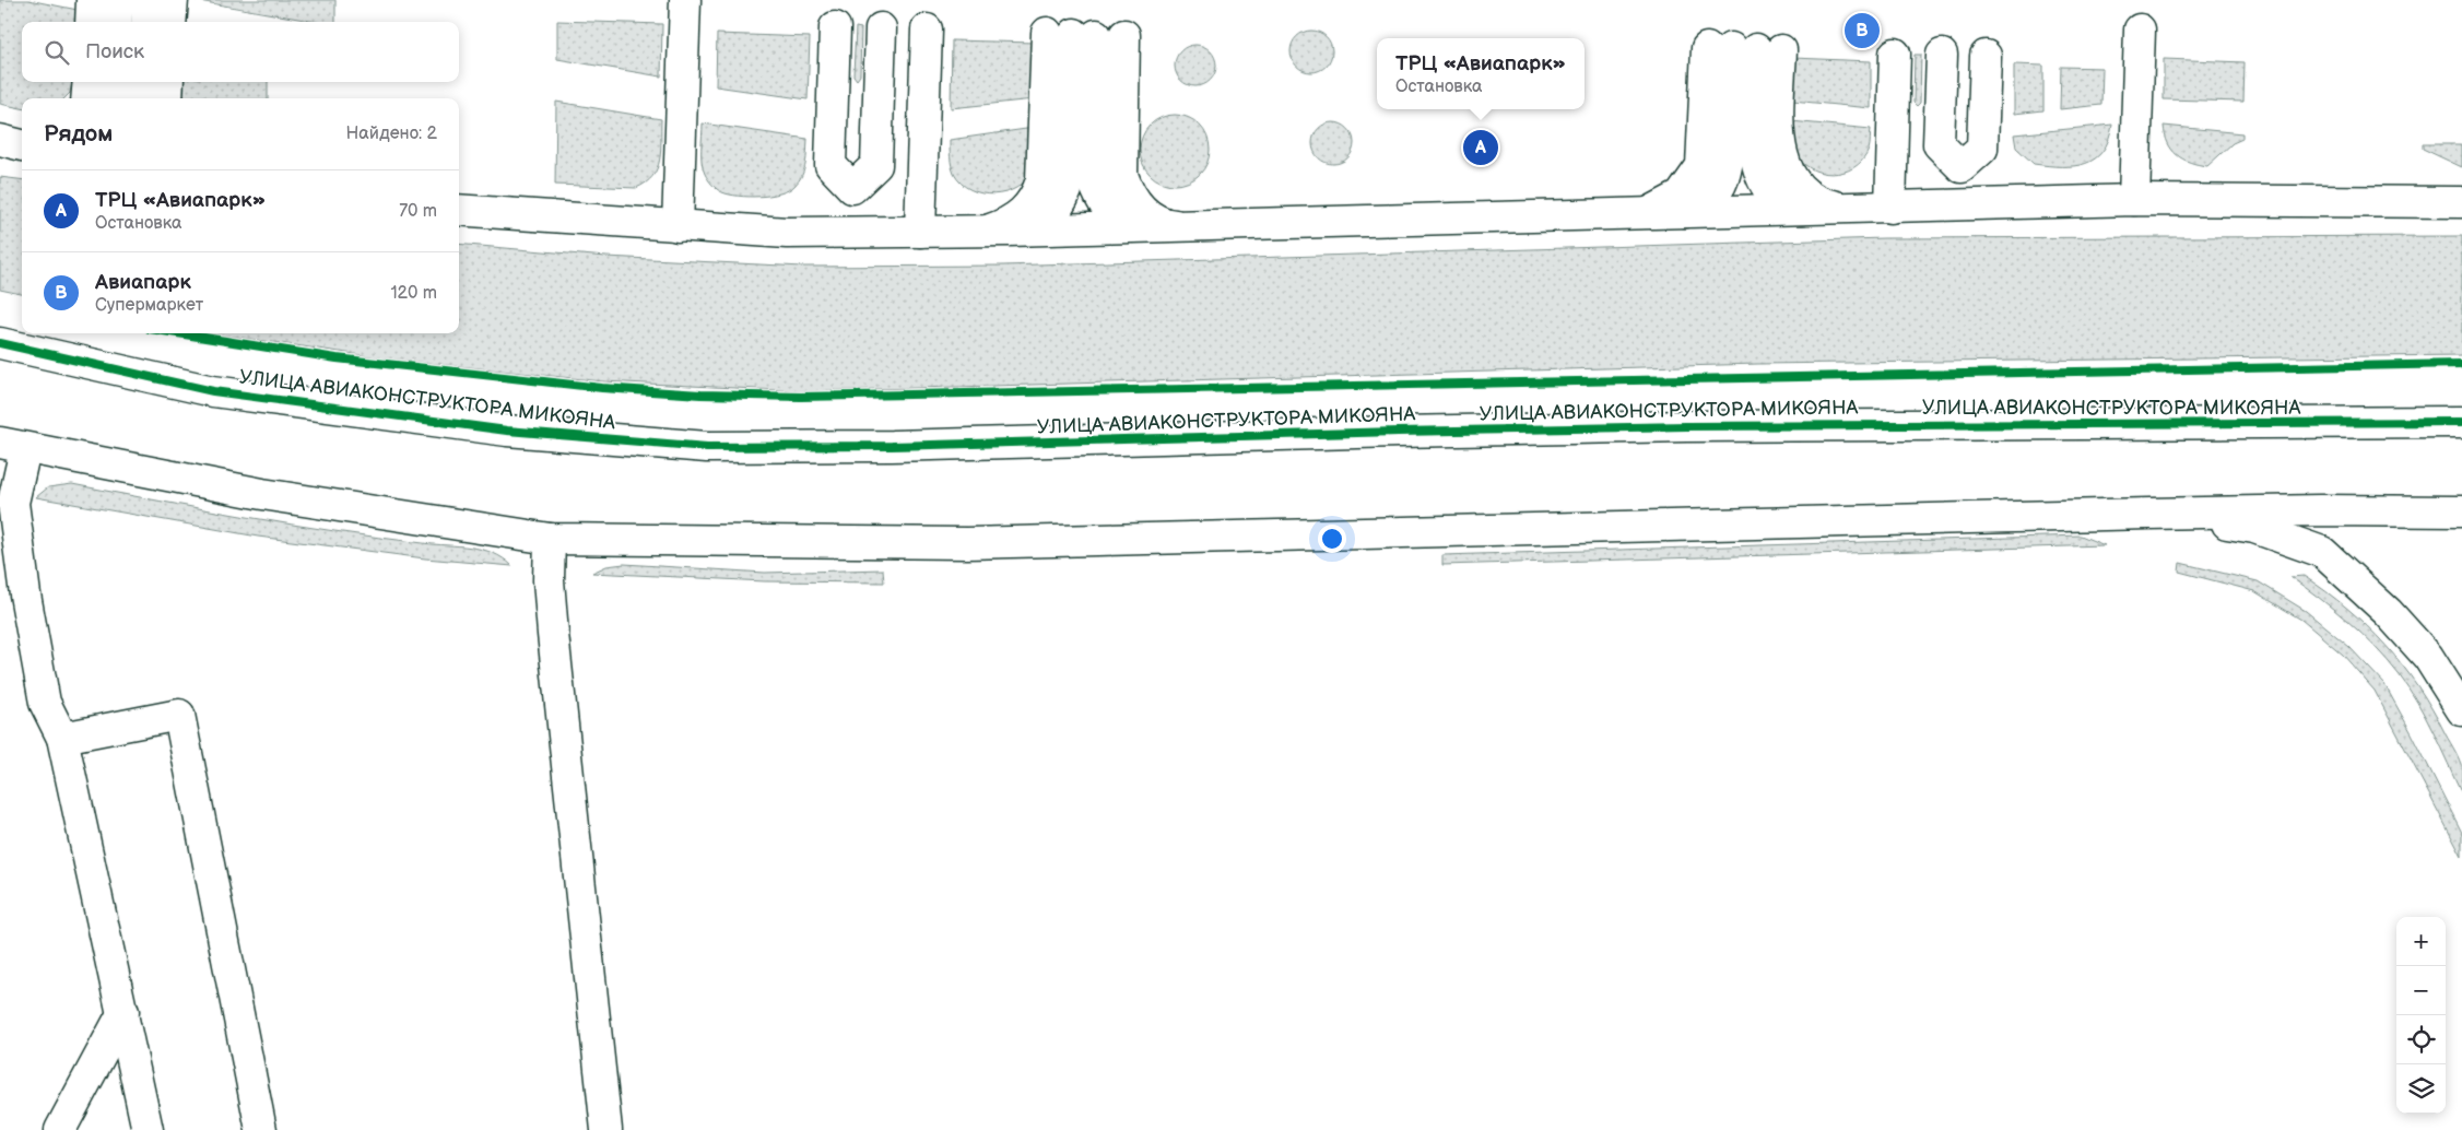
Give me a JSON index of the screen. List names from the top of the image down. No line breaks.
{"streets":{"street":["УЛИЦА АВИАКОНСТРУКТОРА МИКОЯНА"]},"page":{"pins":["B","A"],"search":"Поиск","popup":["ТРЦ «Авиапарк»","Остановка"],"heading":["Рядом","Найдено: 2"],"list":[{"mark":"A","name":"ТРЦ «Авиапарк»","note":"Остановка","value":"70 m"},{"mark":"B","name":"Авиапарк","note":"Супермаркет","value":"120 m"}],"map_buttons":["+","−"]}}
